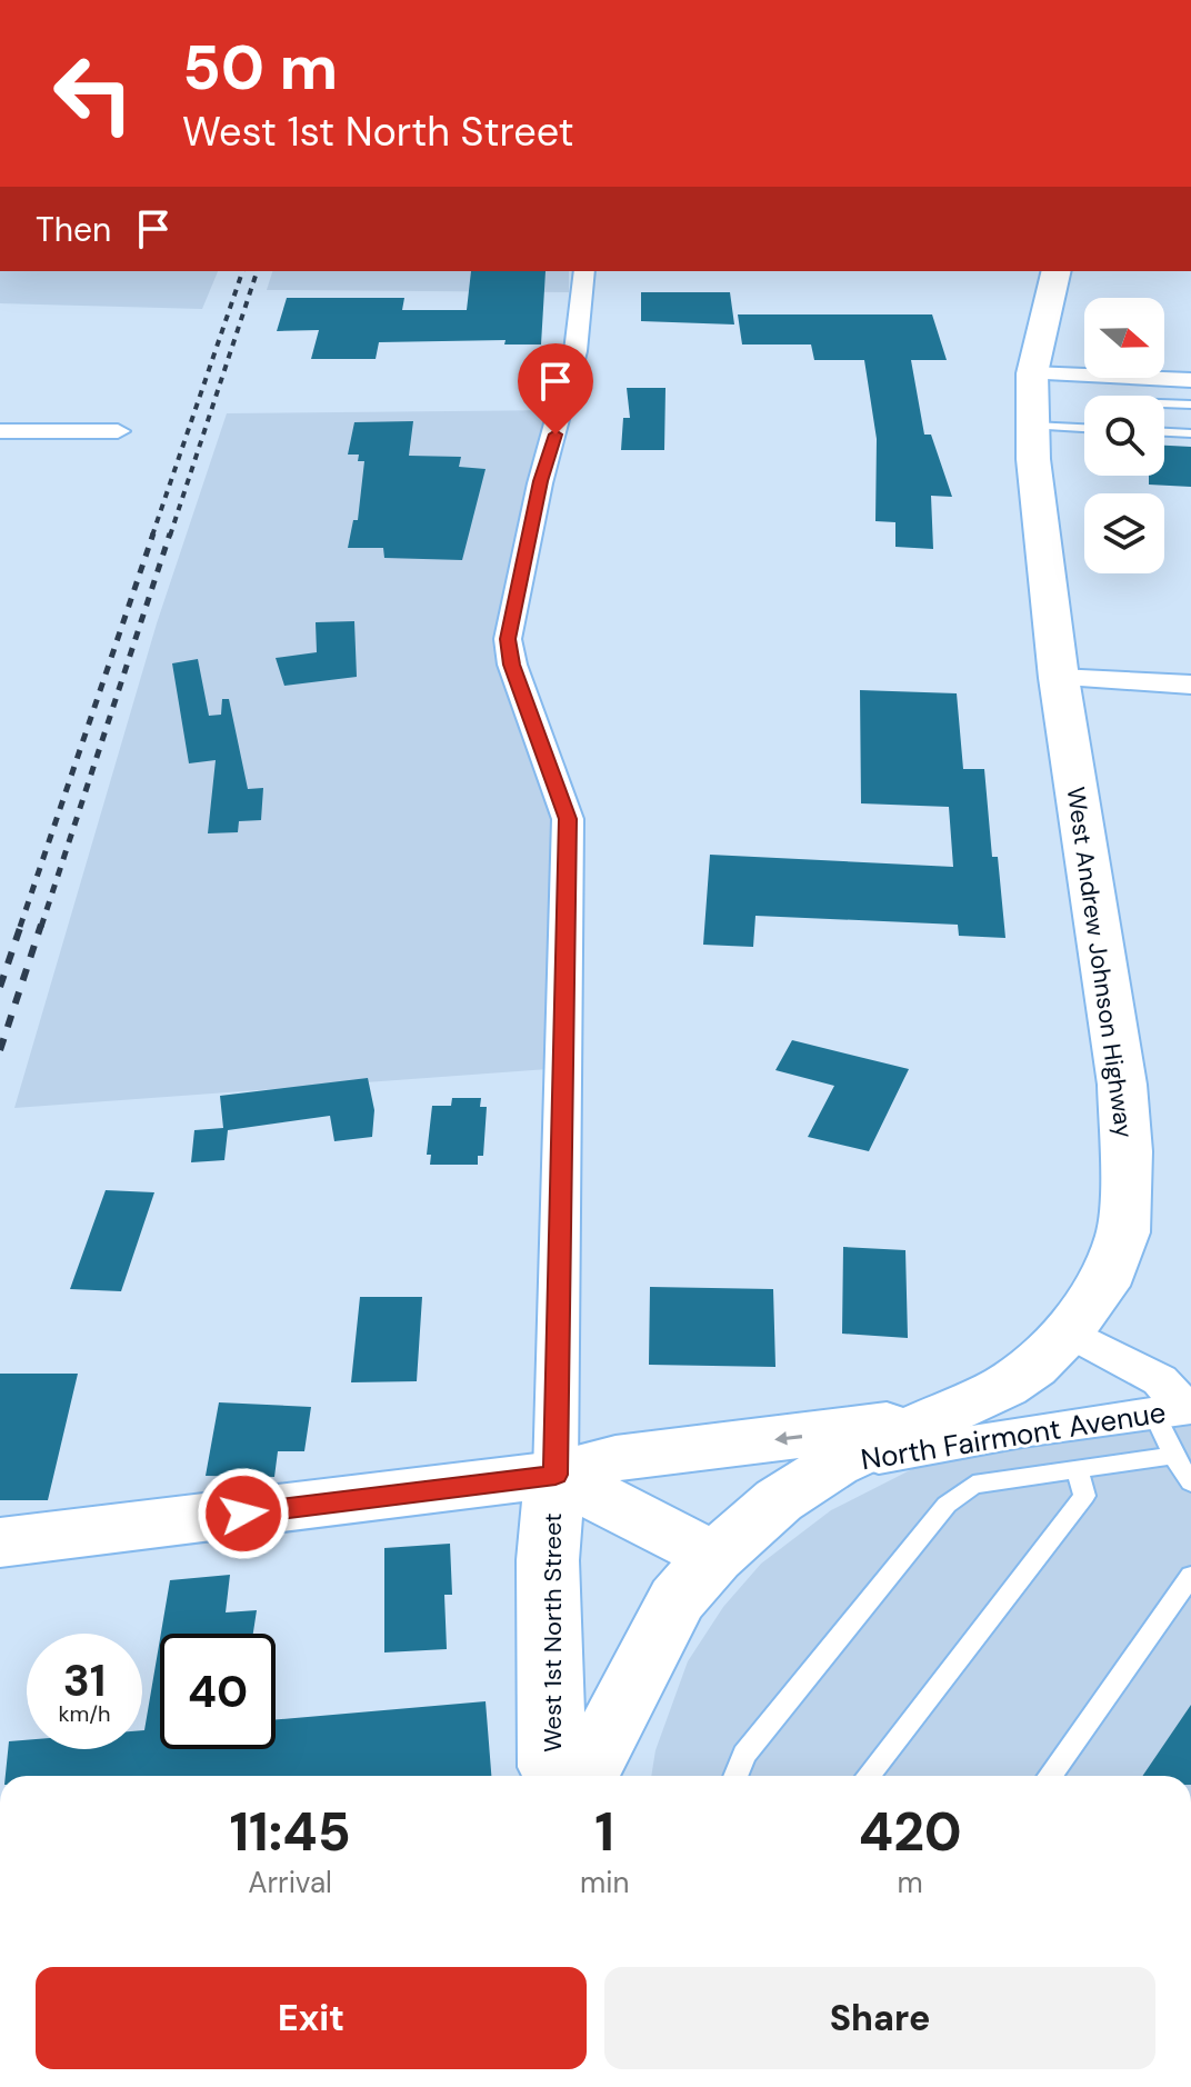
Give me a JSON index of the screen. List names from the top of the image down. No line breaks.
{"streets":{"main road":["West Andrew Johnson Highway","West 1st North Street"],"street":["North Fairmont Avenue"]},"crossings":[["West Andrew Johnson Highway","North Fairmont Avenue"]],"north":"right","page":{"turn":["50 m","West 1st North Street"],"then":"Then","speed":"31 km/h","limit":"40","eta":["11:45","Arrival","1","min","420","m"],"buttons":["Exit","Share"]}}
